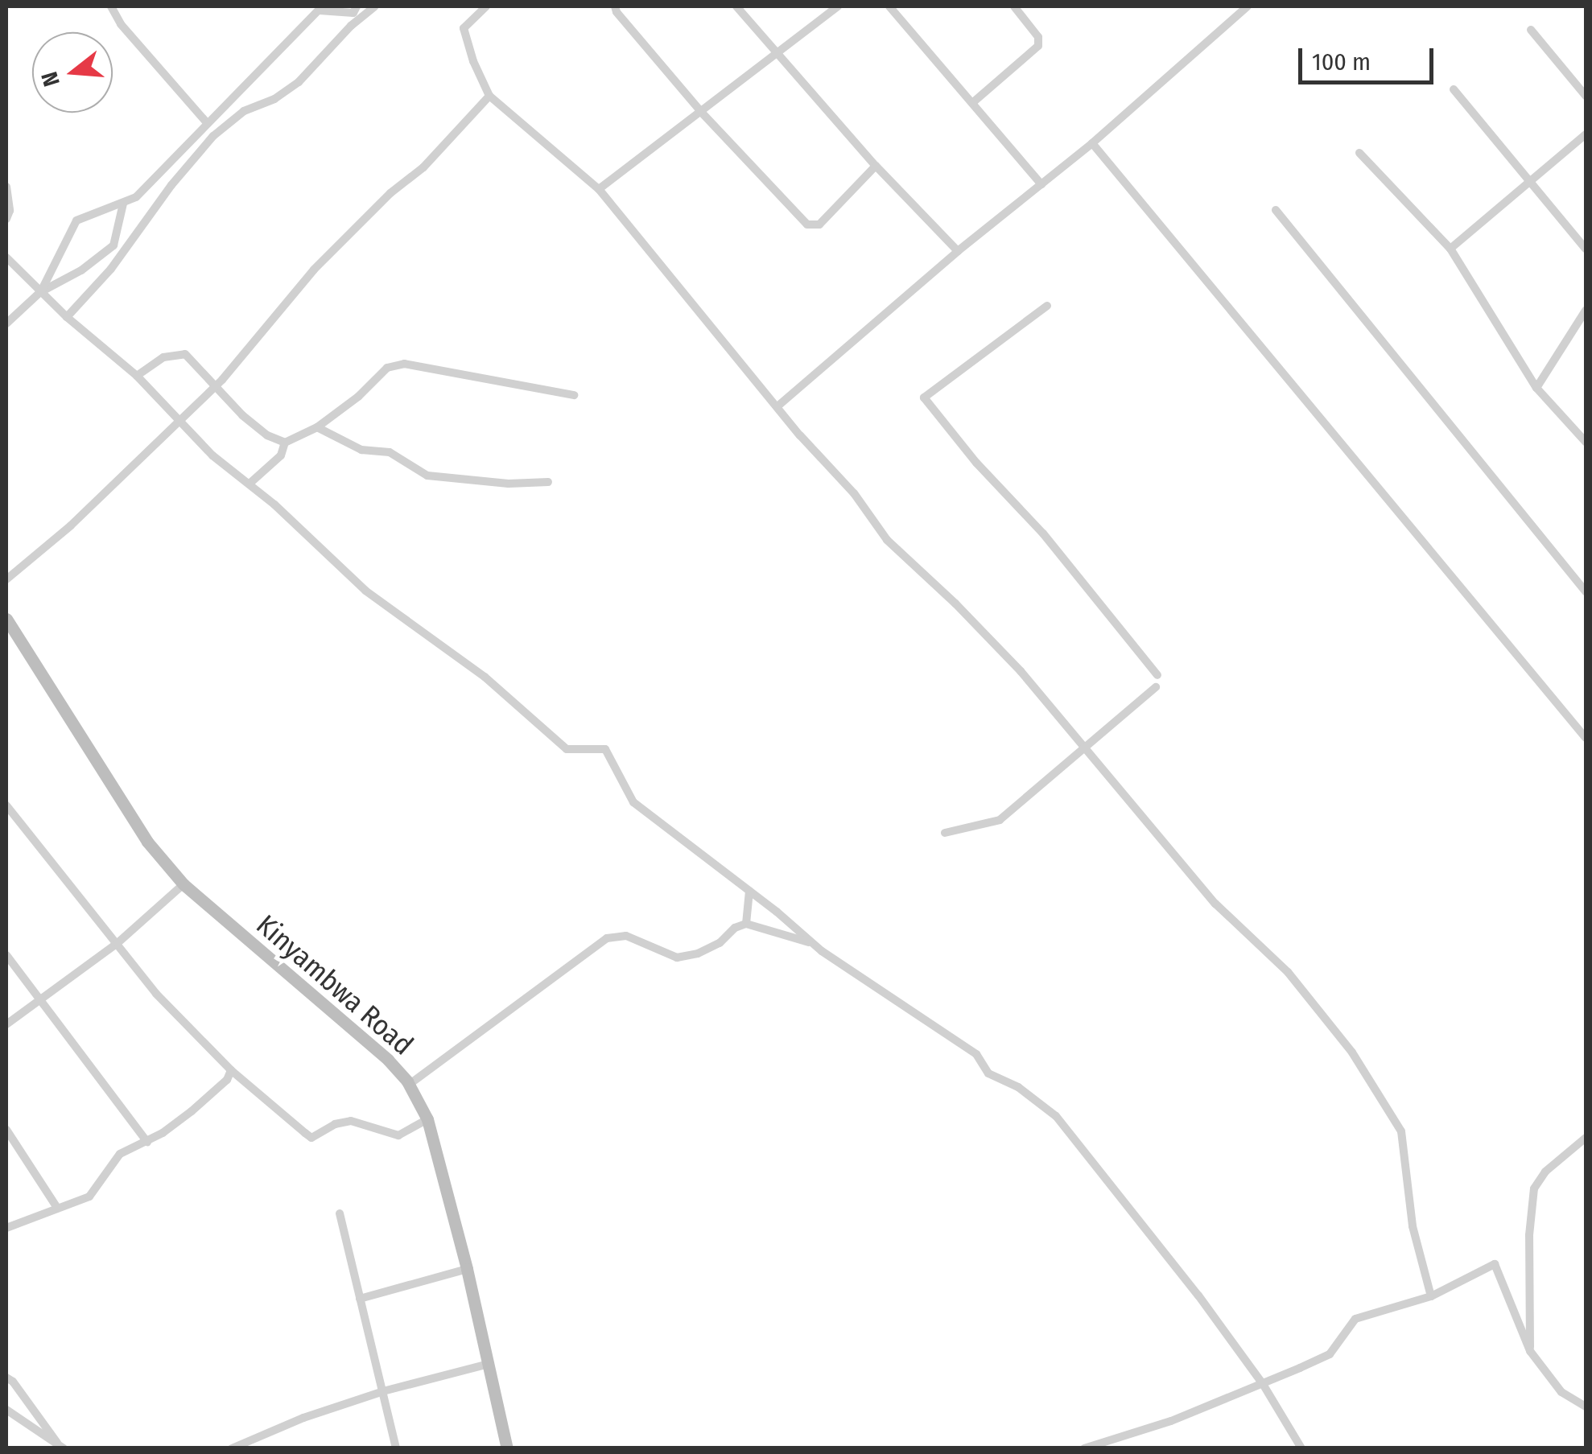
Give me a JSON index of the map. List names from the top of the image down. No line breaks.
{"streets":{"street":["Kinyambwa Road"]},"scale_bar":"100 m","north":"left"}
